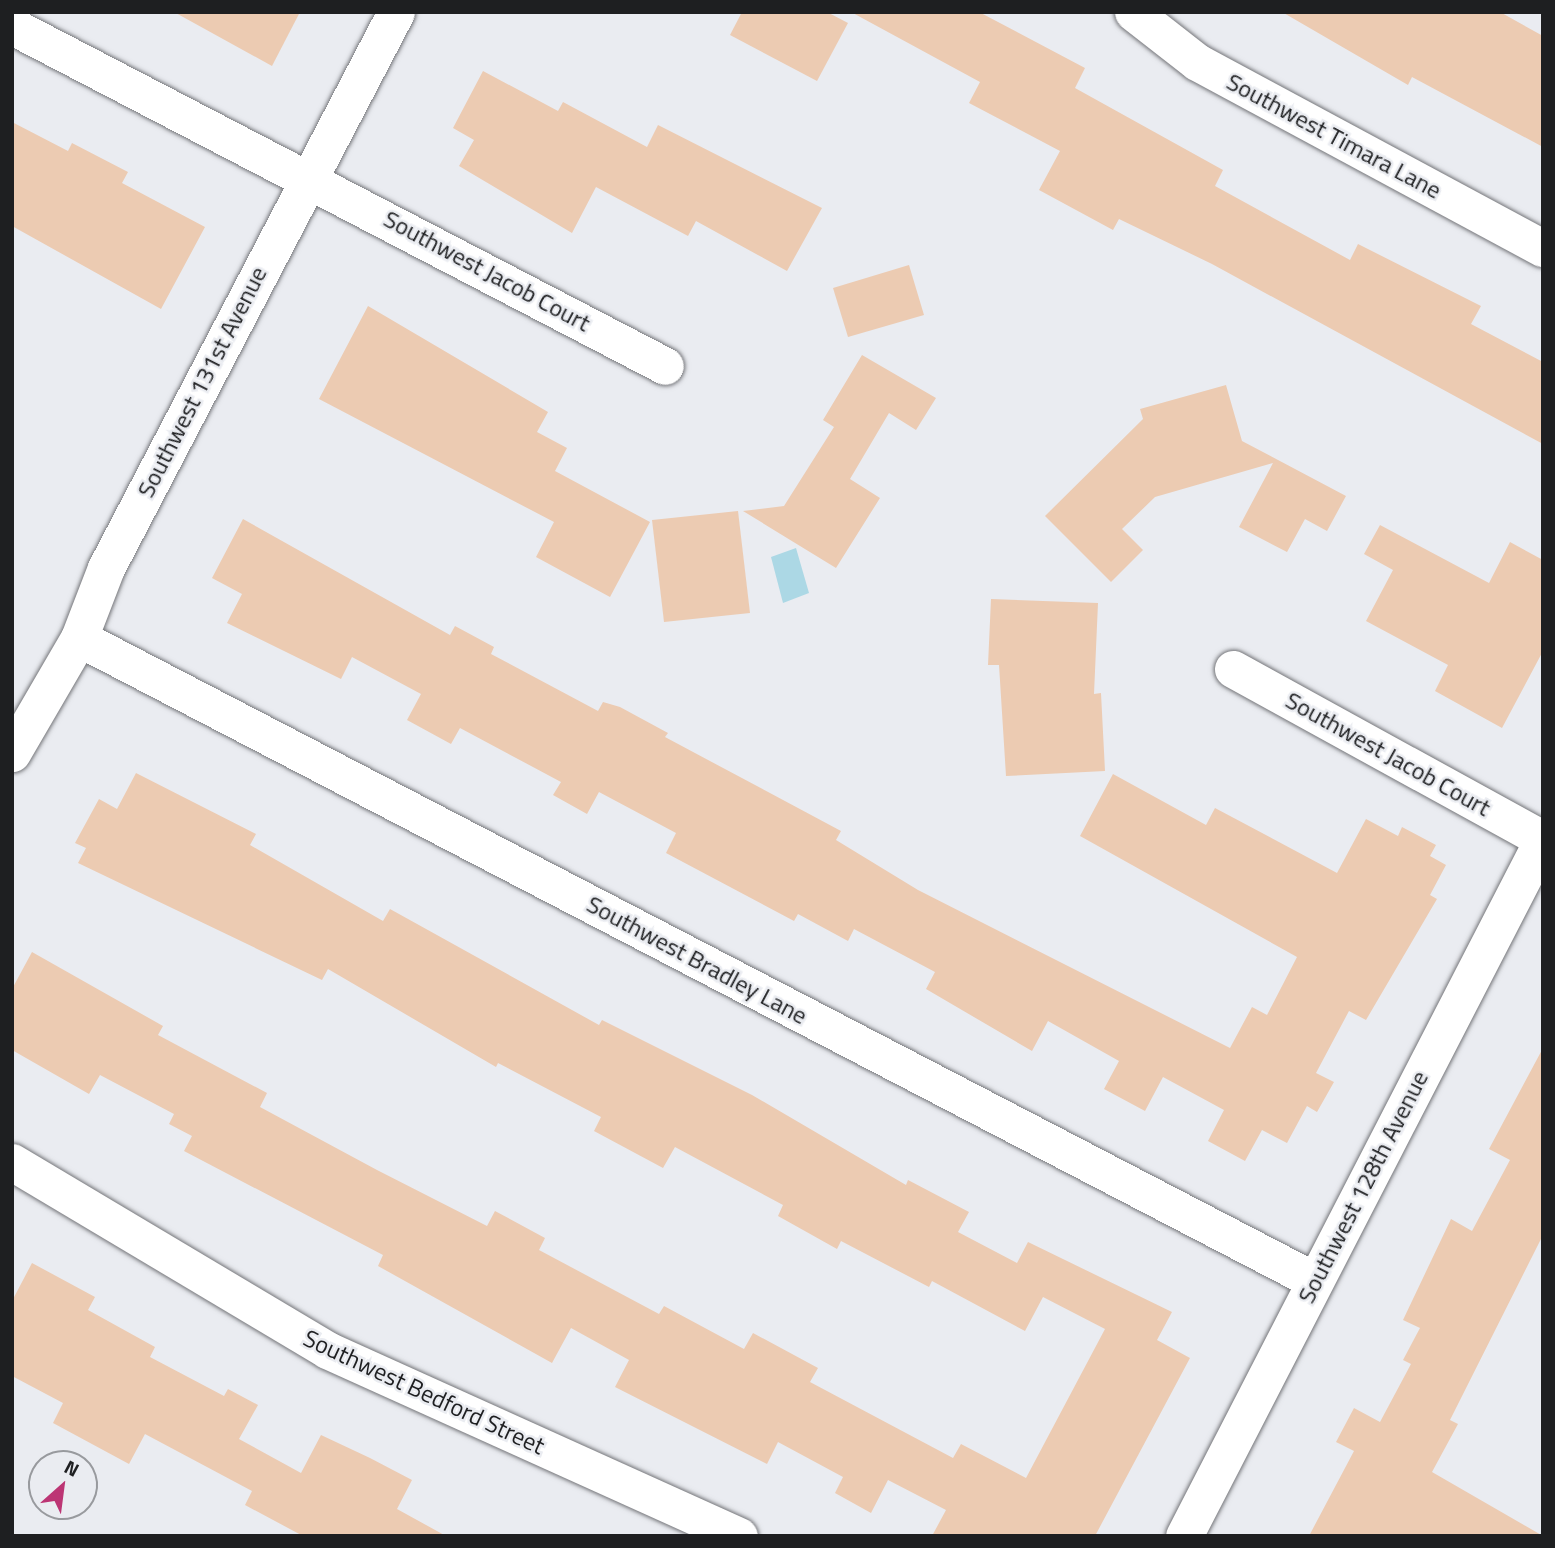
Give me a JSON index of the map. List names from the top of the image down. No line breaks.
{"streets":{"street":["Southwest Timara Lane","Southwest Jacob Court","Southwest 131st Avenue","Southwest Bradley Lane","Southwest 128th Avenue","Southwest Bedford Street"]},"crossings":[["Southwest Jacob Court","Southwest 131st Avenue"],["Southwest Jacob Court","Southwest 128th Avenue"],["Southwest 131st Avenue","Southwest Bradley Lane"],["Southwest Bradley Lane","Southwest 128th Avenue"]],"north":"top right"}
